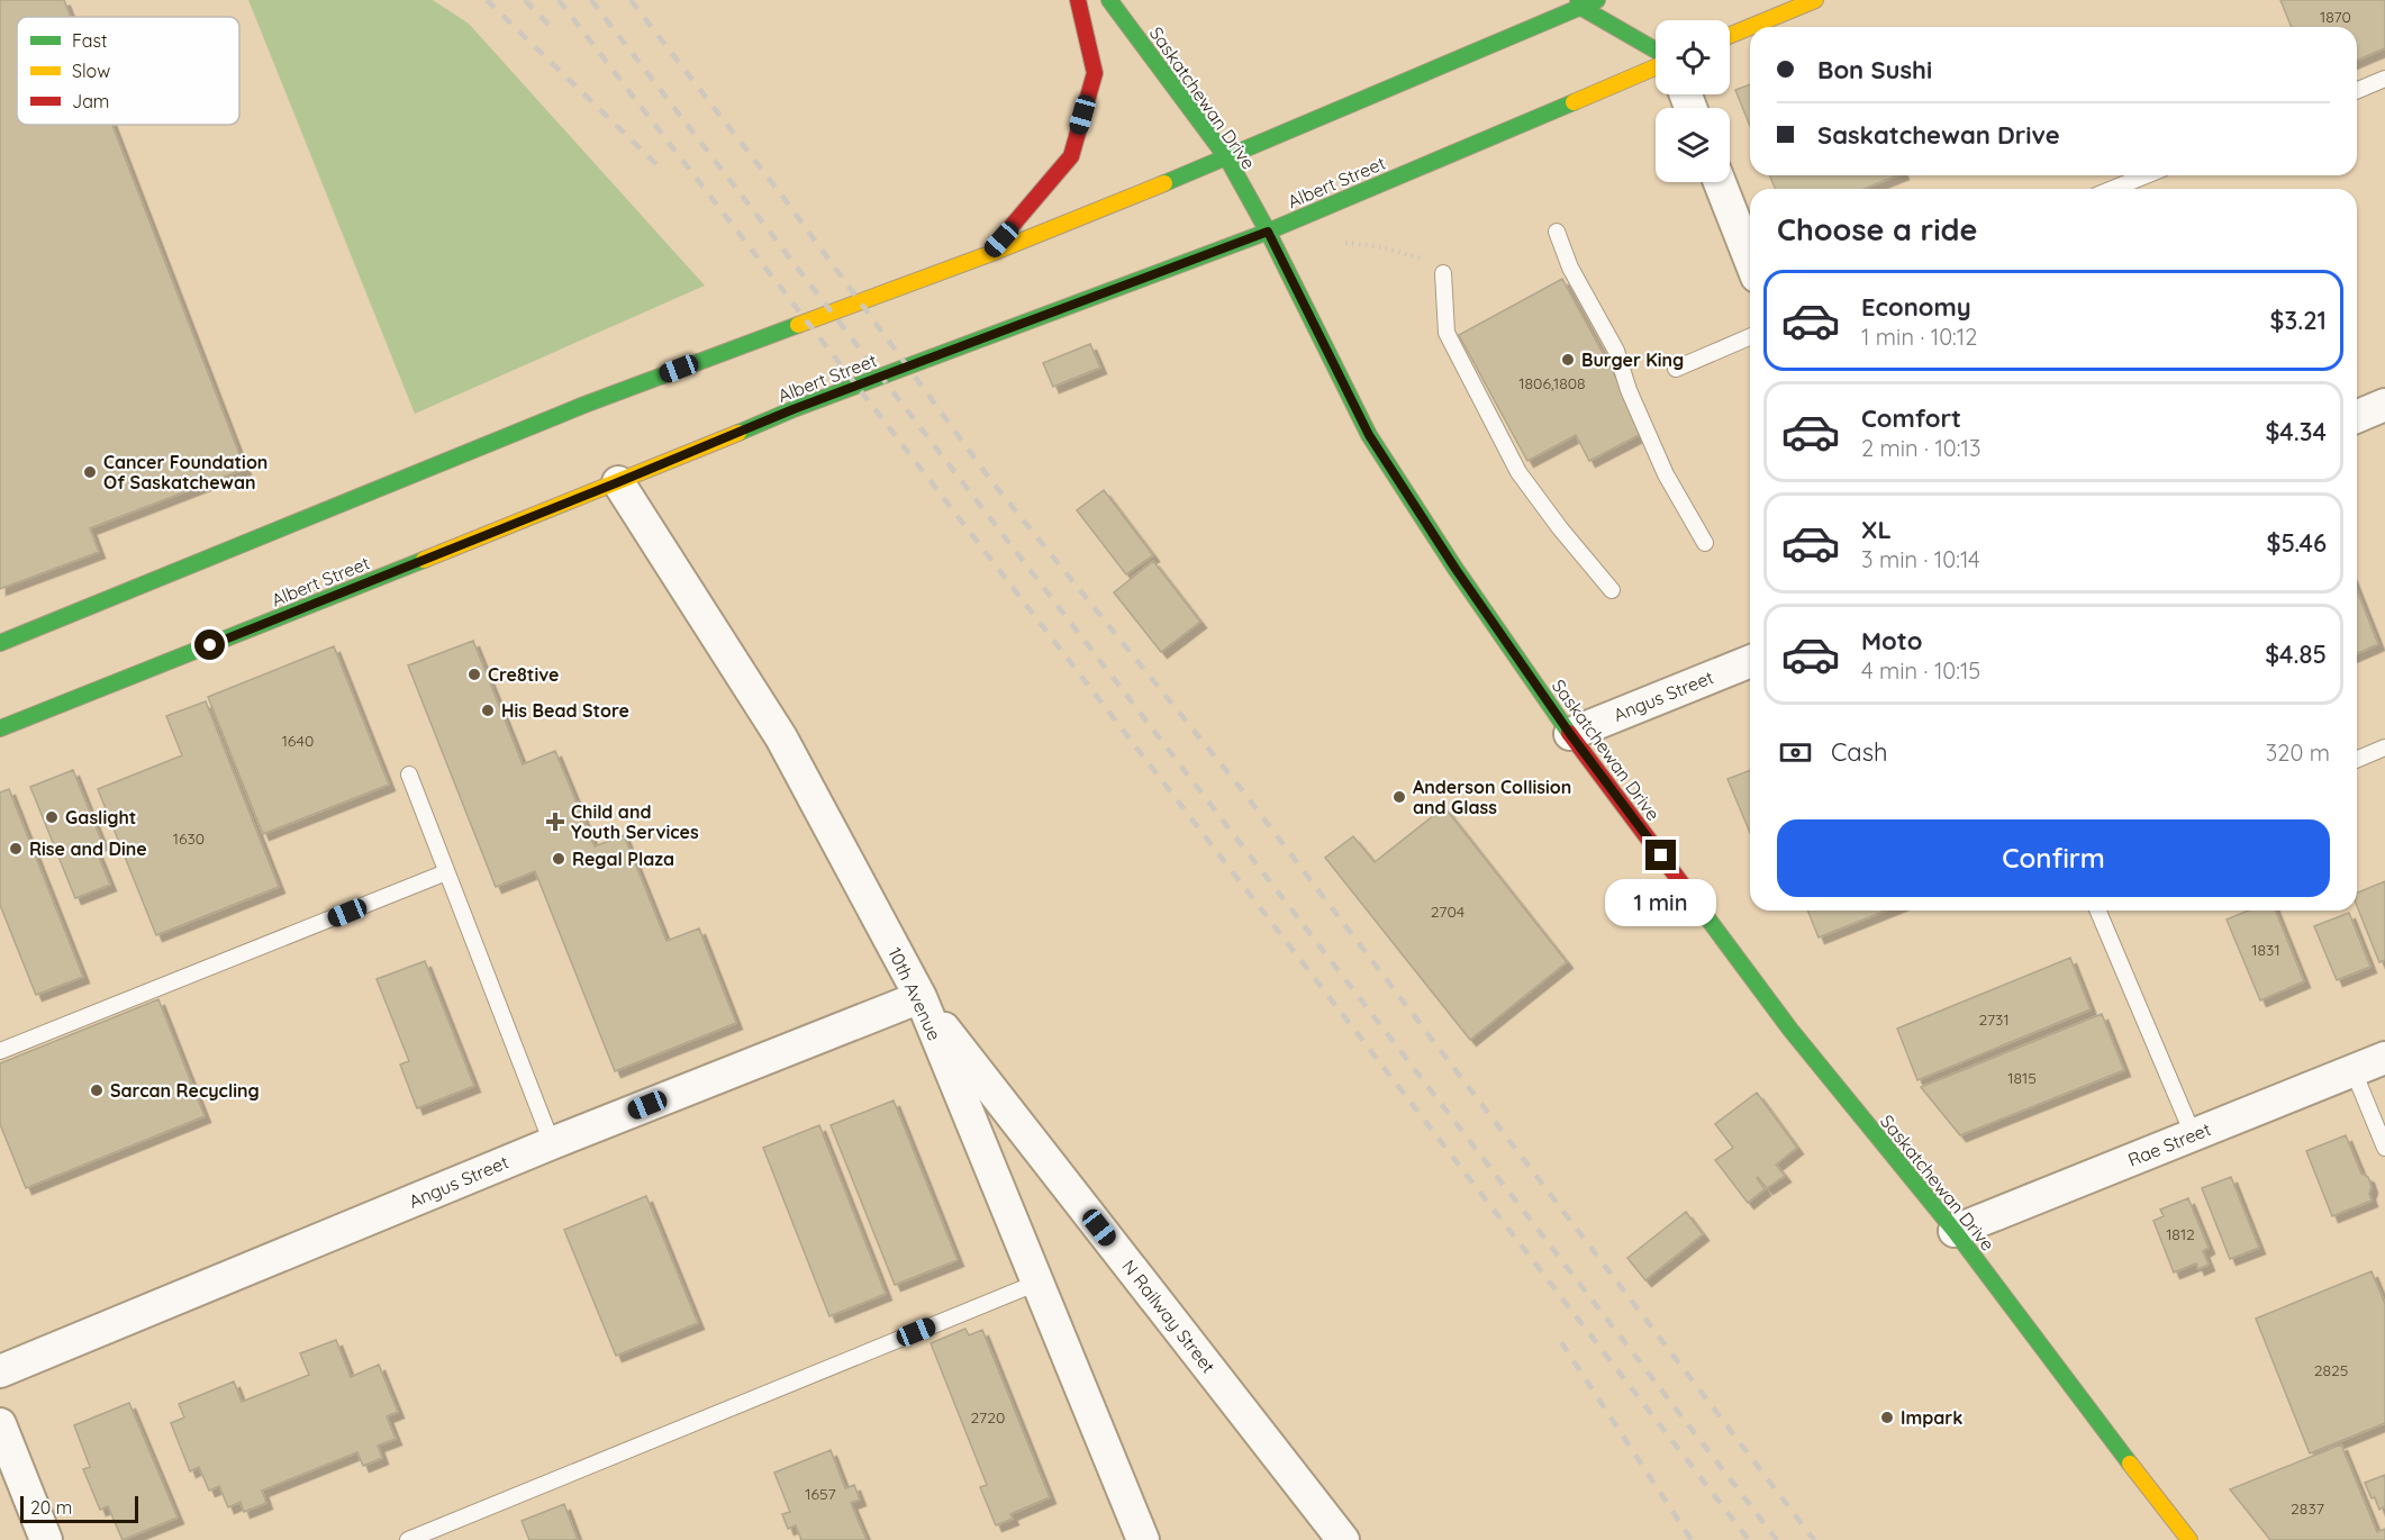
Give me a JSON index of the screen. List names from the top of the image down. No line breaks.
{"streets":{"main road":["Saskatchewan Drive","Albert Street"],"street":["Angus Street","10th Avenue","Rae Street","N Railway Street"]},"crossings":[["Saskatchewan Drive","Albert Street"],["Saskatchewan Drive","Angus Street"],["Saskatchewan Drive","Rae Street"],["Albert Street","10th Avenue"],["Angus Street","10th Avenue"],["Angus Street","N Railway Street"],["10th Avenue","N Railway Street"]],"places":{"other":["Burger King","Cancer Foundation Of Saskatchewan","Cre8tive","His Bead Store","Anderson Collision and Glass","Gaslight","Rise and Dine","Regal Plaza","Sarcan Recycling","Impark"],"health":["Child and Youth Services"]},"house_numbers":["1870","1806,1808","1640","1630","2704","1831","2731","1815","1812","2825","2720","1657","2837"],"legend":["Fast","Slow","Jam"],"scale_bar":"20 m","page":{"banner":["Bon Sushi","Saskatchewan Drive"],"heading":"Choose a ride","list":[{"name":"Economy","note":"1 min · 10:12","value":"$3.21"},{"name":"Comfort","note":"2 min · 10:13","value":"$4.34"},{"name":"XL","note":"3 min · 10:14","value":"$5.46"},{"name":"Moto","note":"4 min · 10:15","value":"$4.85"}],"pay":["Cash","320 m"],"buttons":"Confirm","bubble":"1 min","scale":"20 m"}}
